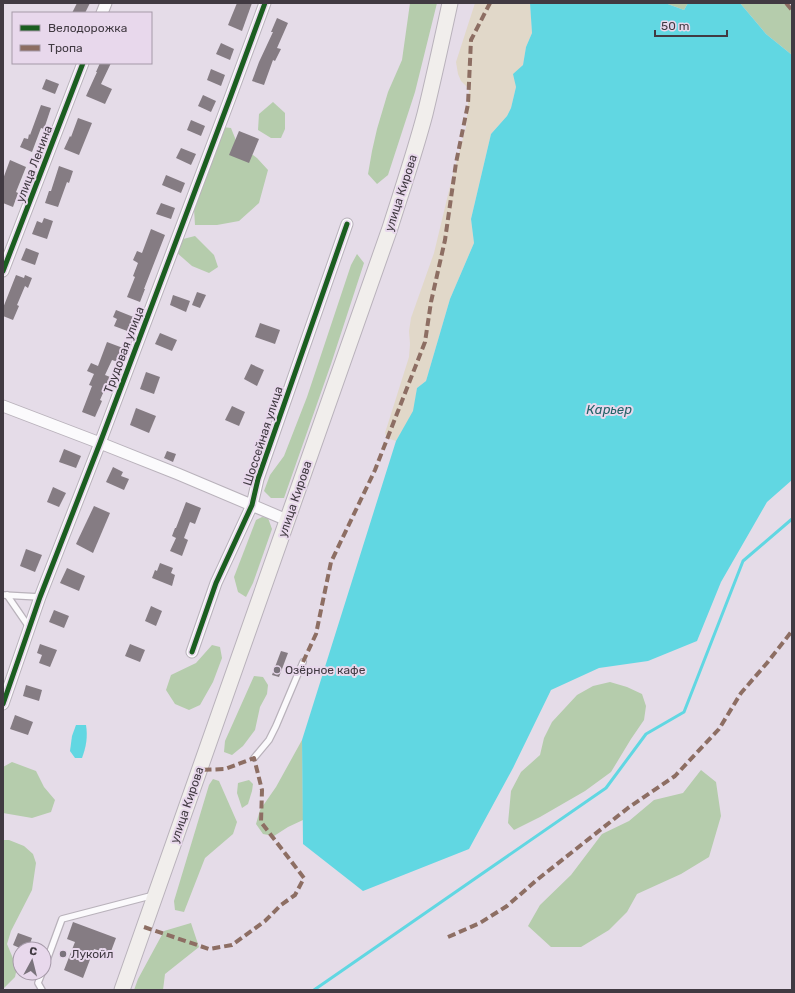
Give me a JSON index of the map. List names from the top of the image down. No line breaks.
{"streets":{"main road":["улица Кирова"],"street":["улица Ленина","Трудовая улица","Шоссейная улица"]},"water":["Карьер"],"places":["Озёрное кафе","Лукойл"],"legend":["Велодорожка","Тропа"],"scale_bar":"50 m","north":"top"}
